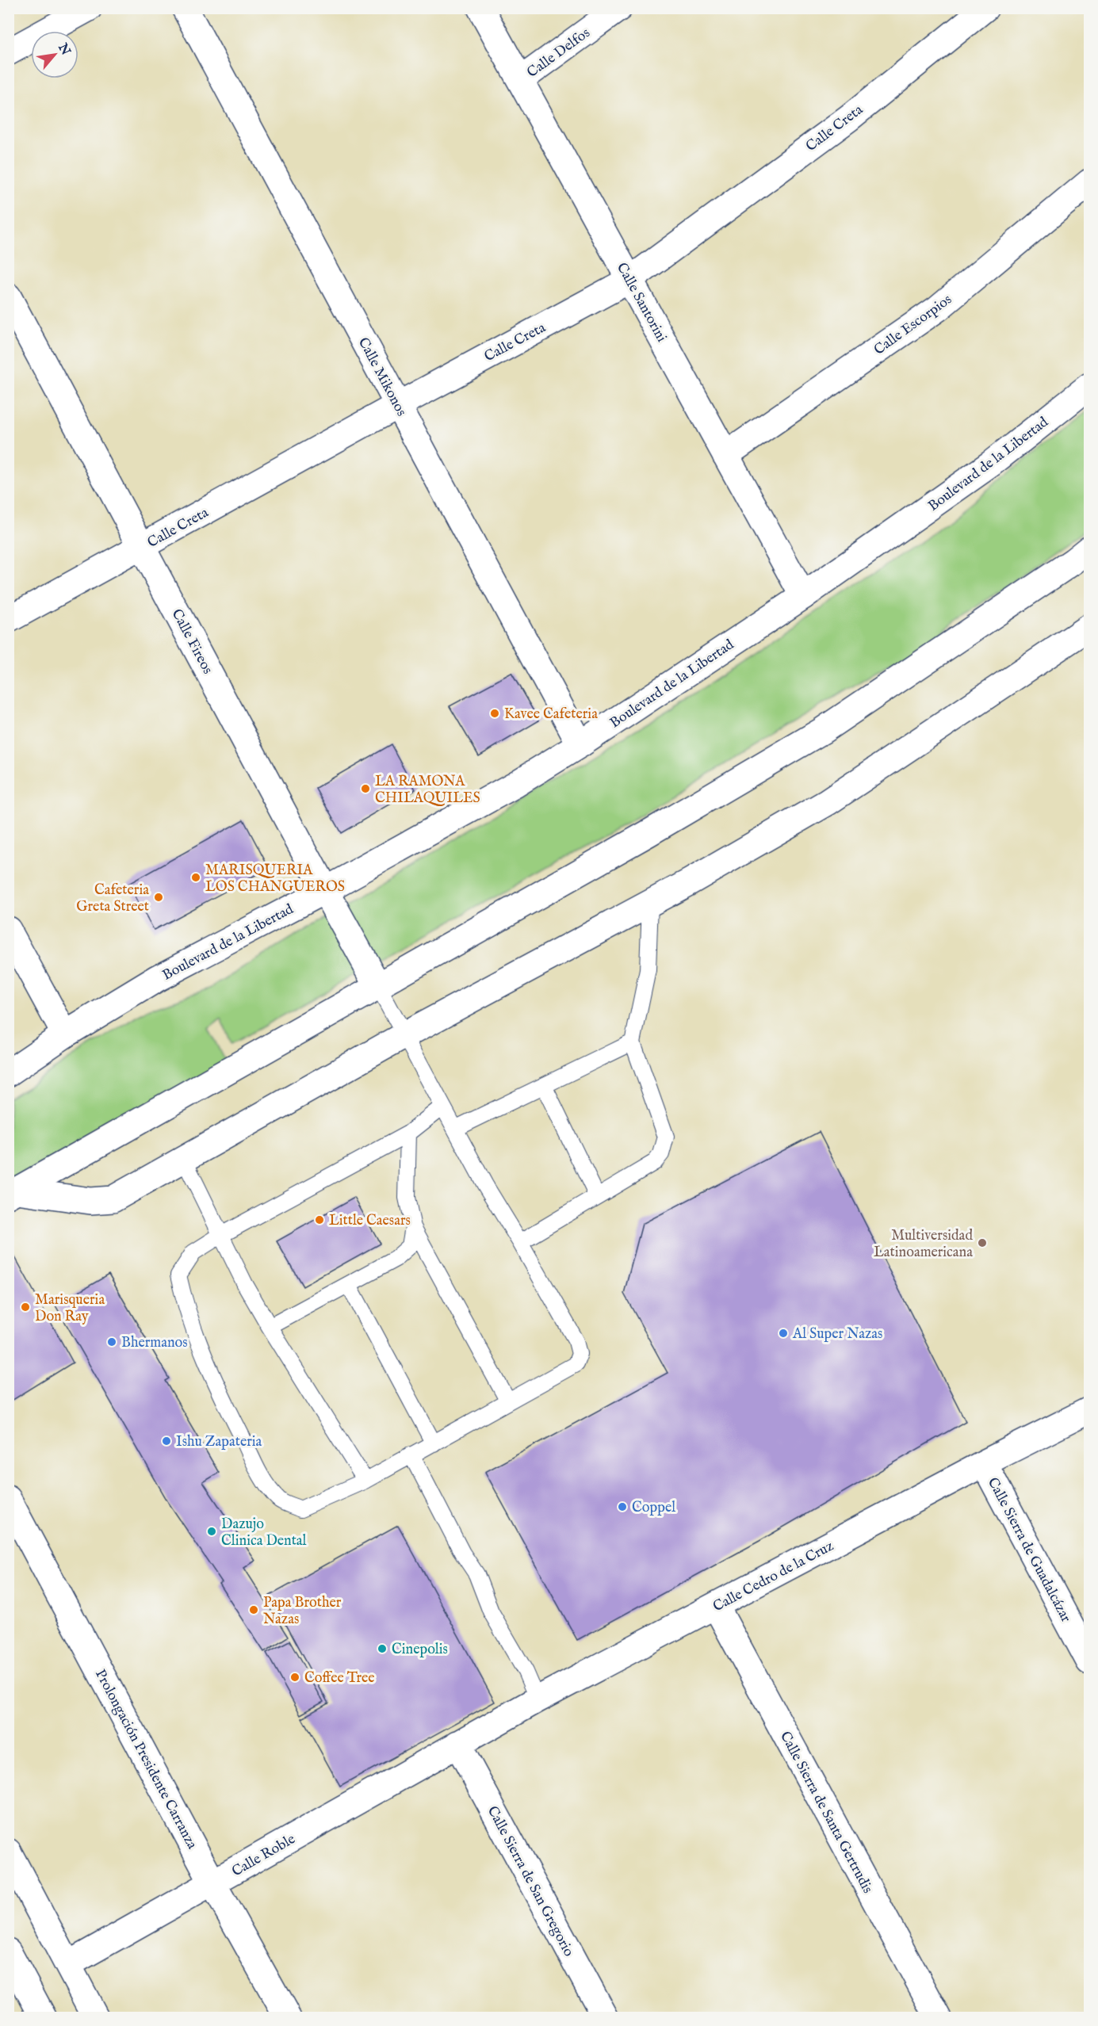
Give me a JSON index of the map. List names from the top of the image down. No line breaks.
{"streets":{"main road":["Calle Delfos","Calle Creta","Calle Santorini","Calle Escorpios","Calle Mikonos","Boulevard de la Libertad","Calle Fireos","Calle Sierra de Guadalcázar","Calle Cedro de la Cruz","Prolongación Presidente Carranza","Calle Sierra de Santa Gertrudis","Calle Roble","Calle Sierra de San Gregorio"]},"crossings":[["Calle Delfos","Calle Santorini"],["Calle Creta","Calle Santorini"],["Calle Creta","Calle Mikonos"],["Calle Creta","Calle Fireos"],["Calle Santorini","Calle Escorpios"],["Calle Santorini","Boulevard de la Libertad"],["Calle Mikonos","Boulevard de la Libertad"],["Boulevard de la Libertad","Calle Fireos"],["Calle Sierra de Guadalcázar","Calle Cedro de la Cruz"],["Calle Cedro de la Cruz","Calle Sierra de Santa Gertrudis"],["Calle Cedro de la Cruz","Calle Roble"],["Calle Cedro de la Cruz","Calle Sierra de San Gregorio"],["Prolongación Presidente Carranza","Calle Roble"],["Calle Roble","Calle Sierra de San Gregorio"]],"places":["Kavee Cafeteria","LA RAMONA CHILAQUILES","MARISQUERIA LOS CHANGUEROS","Cafeteria Greta Street","Little Caesars","Multiversidad Latinoamericana","Marisqueria Don Ray","Al Super Nazas","Bhermanos","Ishu Zapateria","Coppel","Dazujo Clinica Dental","Papa Brother Nazas","Cinepolis","Coffee Tree"],"north":"top right"}
